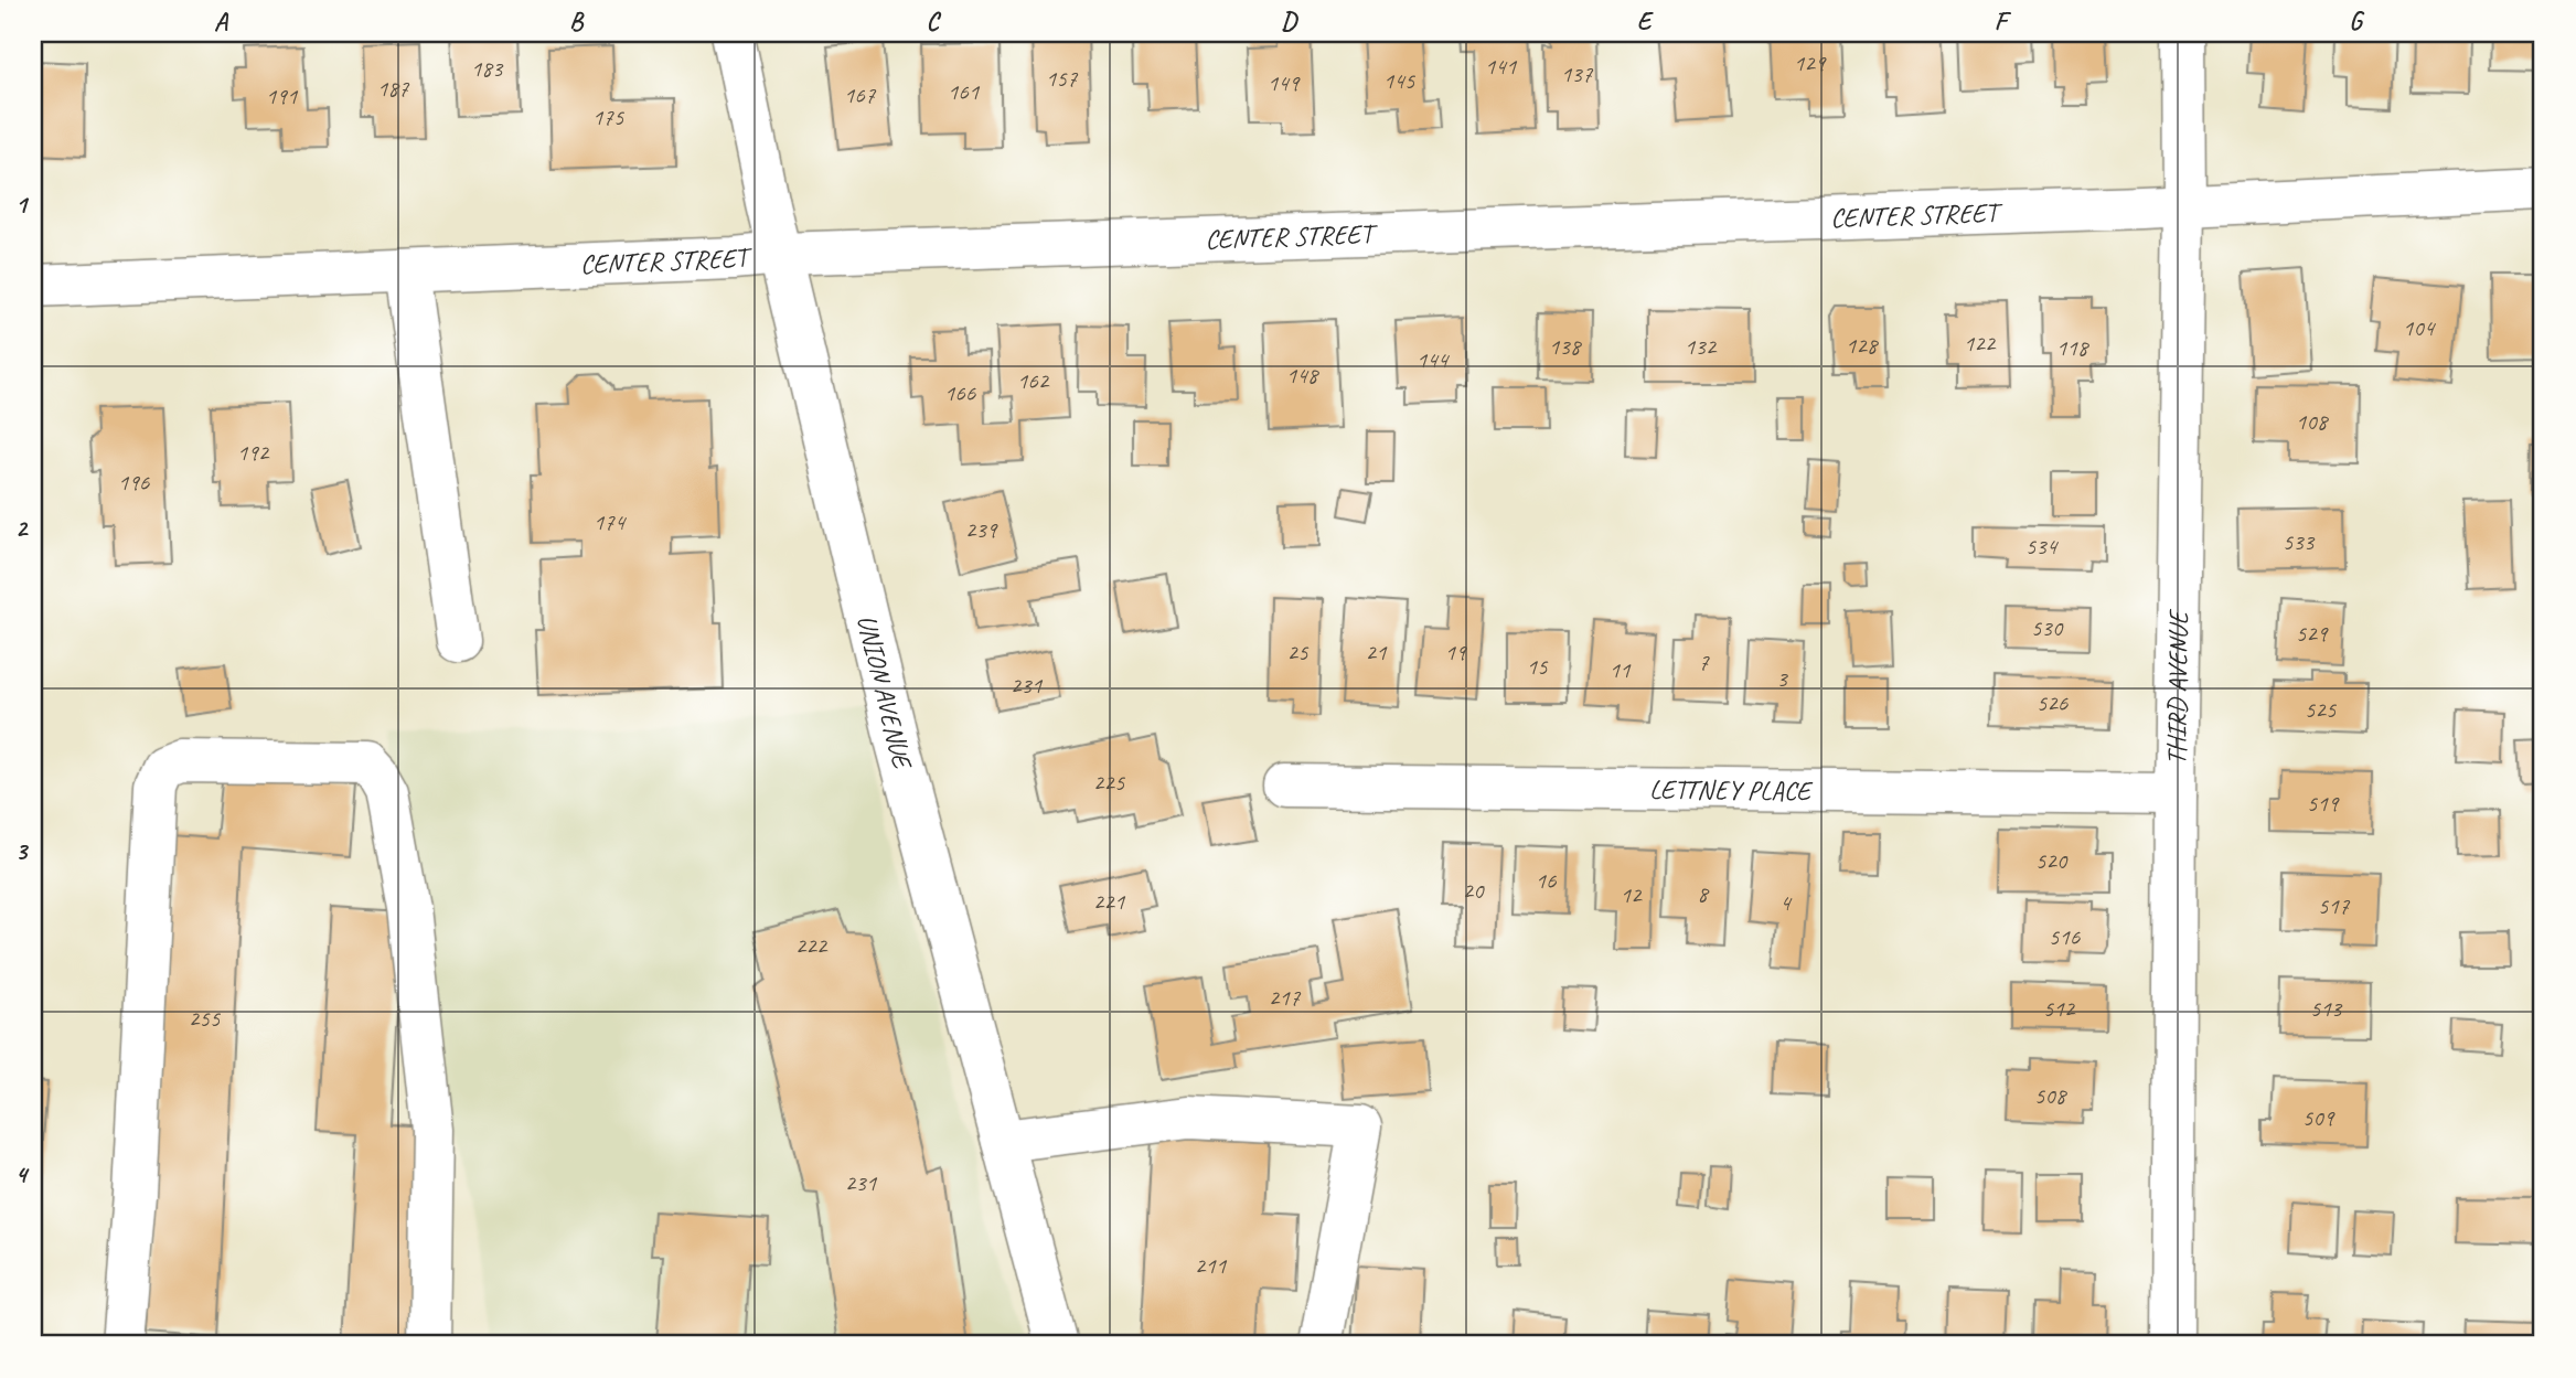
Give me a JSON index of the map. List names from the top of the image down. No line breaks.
{"streets":{"street":["CENTER STREET","THIRD AVENUE","UNION AVENUE","LETTNEY PLACE"]},"crossings":[["CENTER STREET","THIRD AVENUE"],["CENTER STREET","UNION AVENUE"],["THIRD AVENUE","LETTNEY PLACE"]],"house_numbers":["129","141","183","137","157","145","149","187","161","167","191","175","104","122","128","138","132","118","144","148","162","166","108","192","196","174","239","533","534","530","529","25","21","19","7","15","11","3","231","526","525","225","519","520","16","20","8","12","221","4","517","516","222","217","512","513","255","508","509","231","211"],"grid":{"columns":["A","B","C","D","E","F","G"],"rows":["1","2","3","4"]}}
